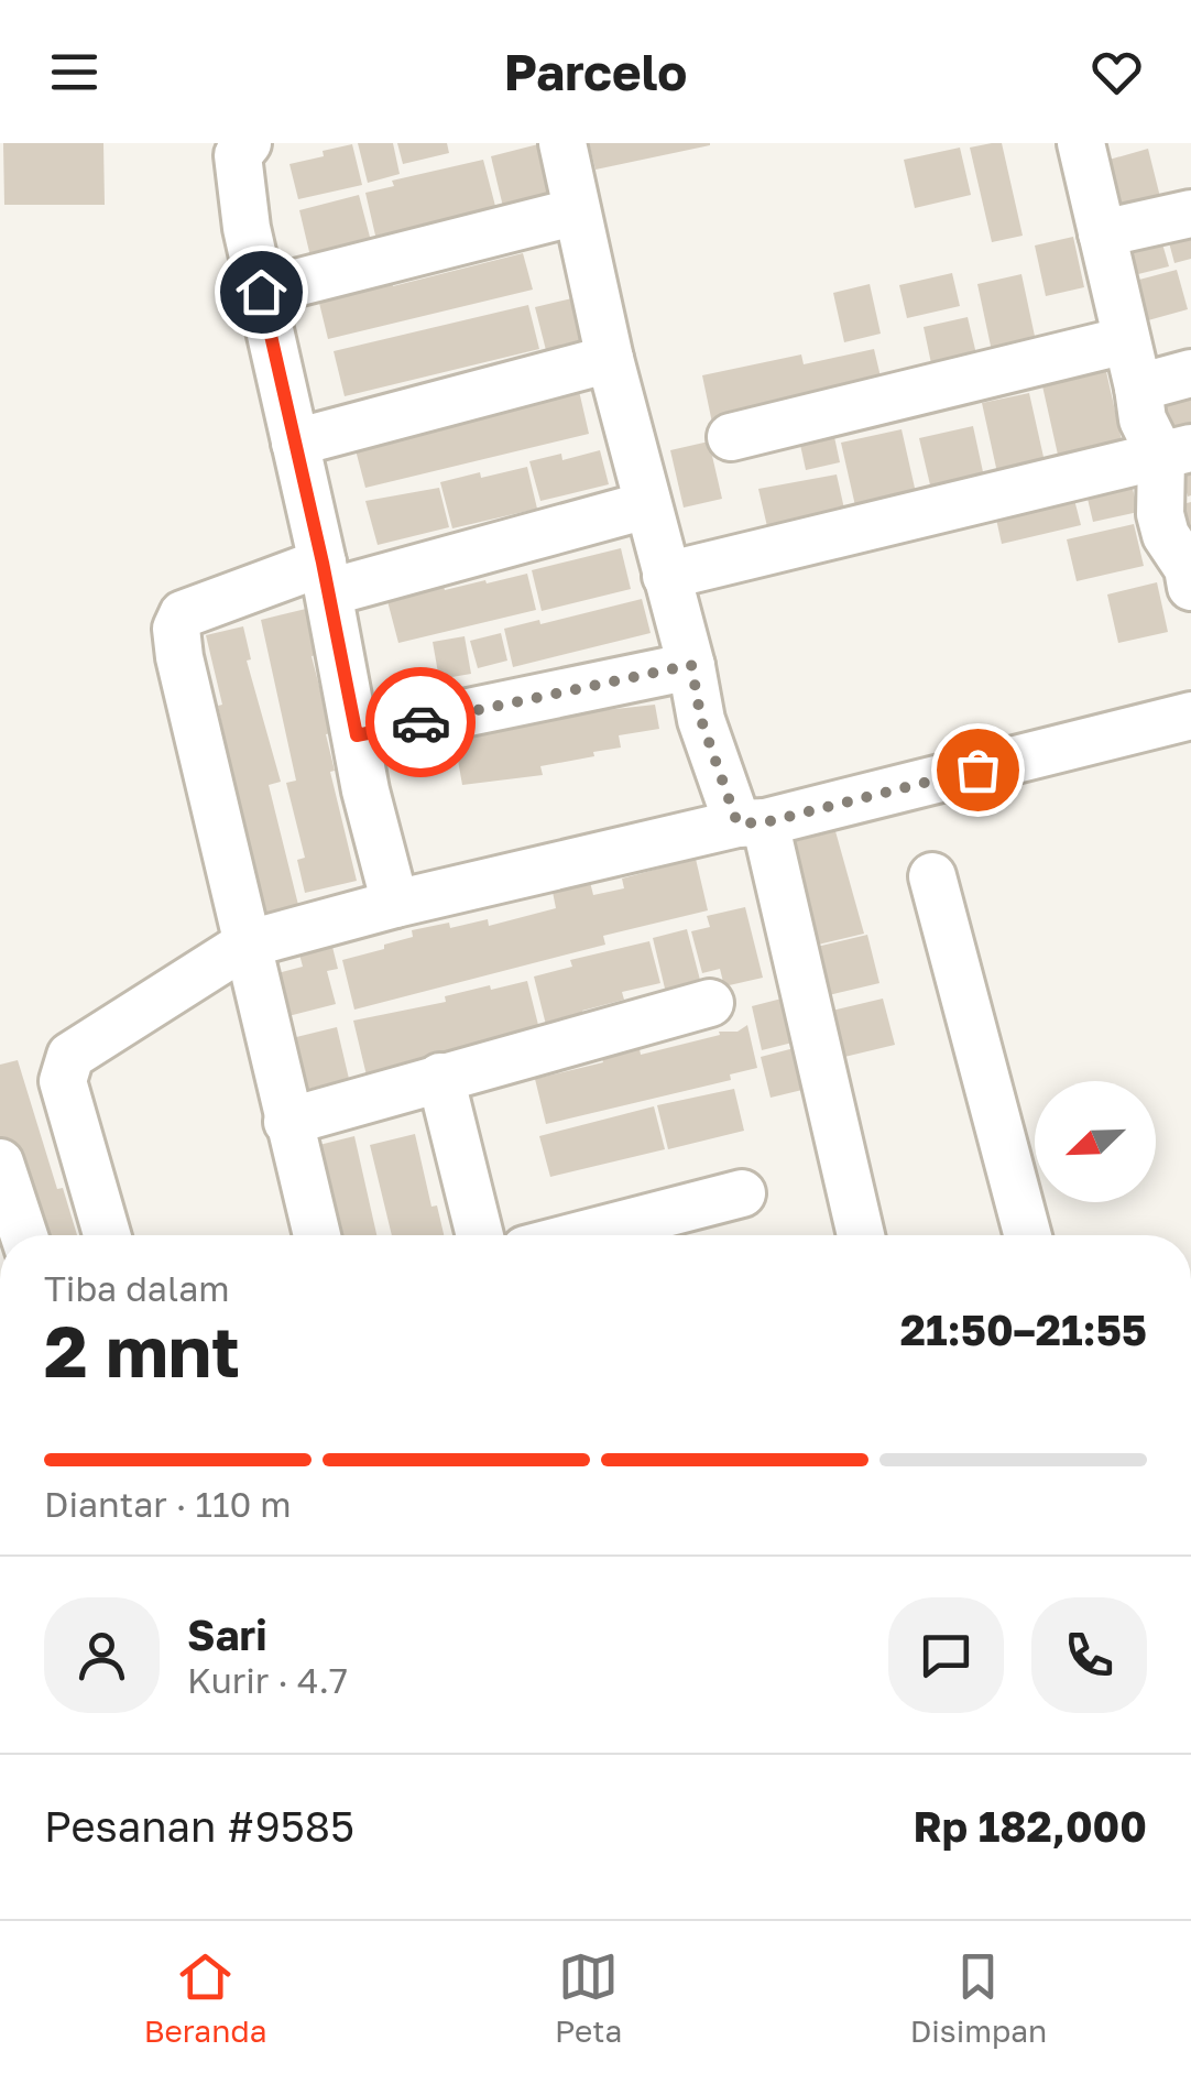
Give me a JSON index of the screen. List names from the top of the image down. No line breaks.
{"north":"bottom left","page":{"header":"Parcelo","heading":["2 mnt","Tiba dalam","21:50–21:55"],"panel":["Sari","Kurir · 4.7","Pesanan #9585","Rp 182,000"],"bar":"Diantar · 110 m","tabs":["Beranda","Peta","Disimpan"]}}
